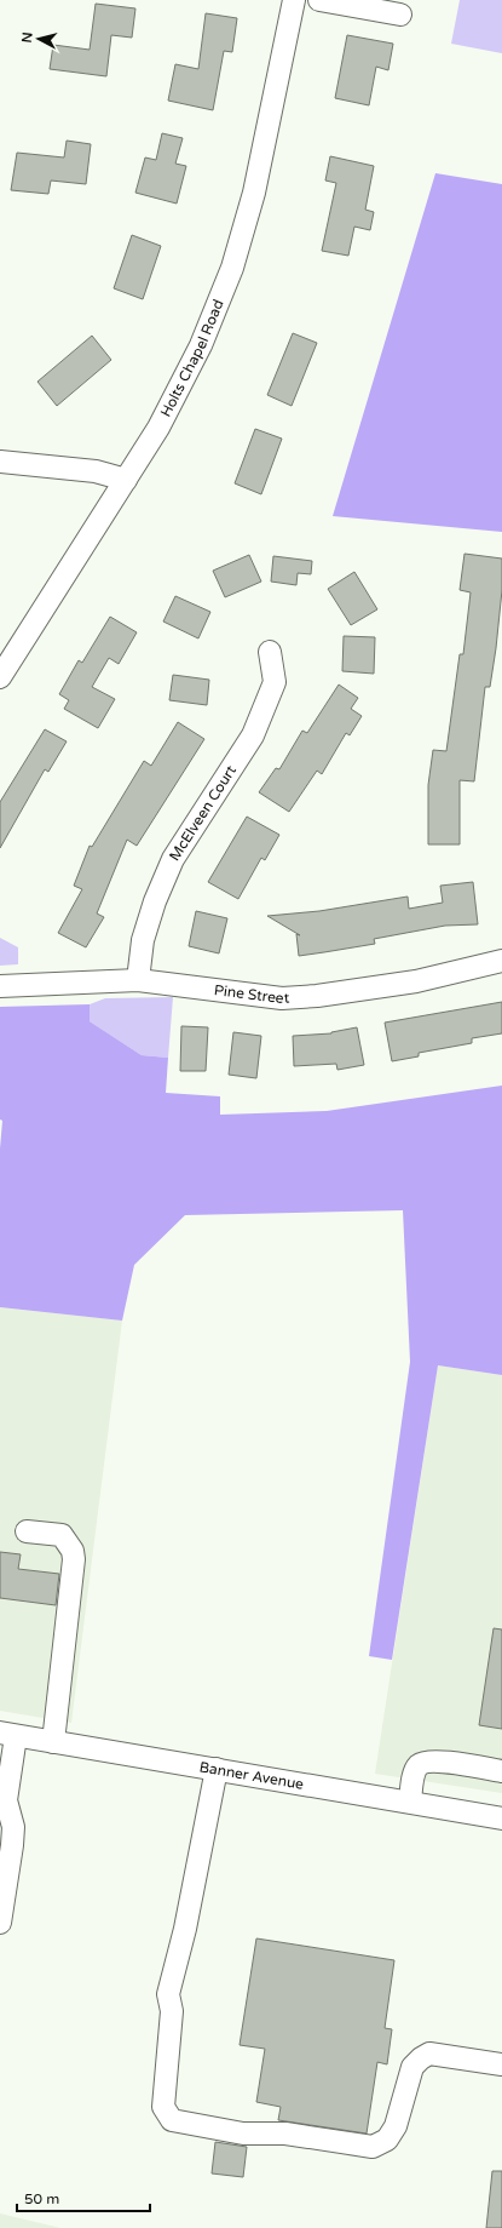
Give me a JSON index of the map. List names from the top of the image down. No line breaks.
{"streets":{"street":["Holts Chapel Road","McElveen Court","Pine Street","Banner Avenue"]},"crossings":[["McElveen Court","Pine Street"]],"scale_bar":"50 m","north":"left"}
